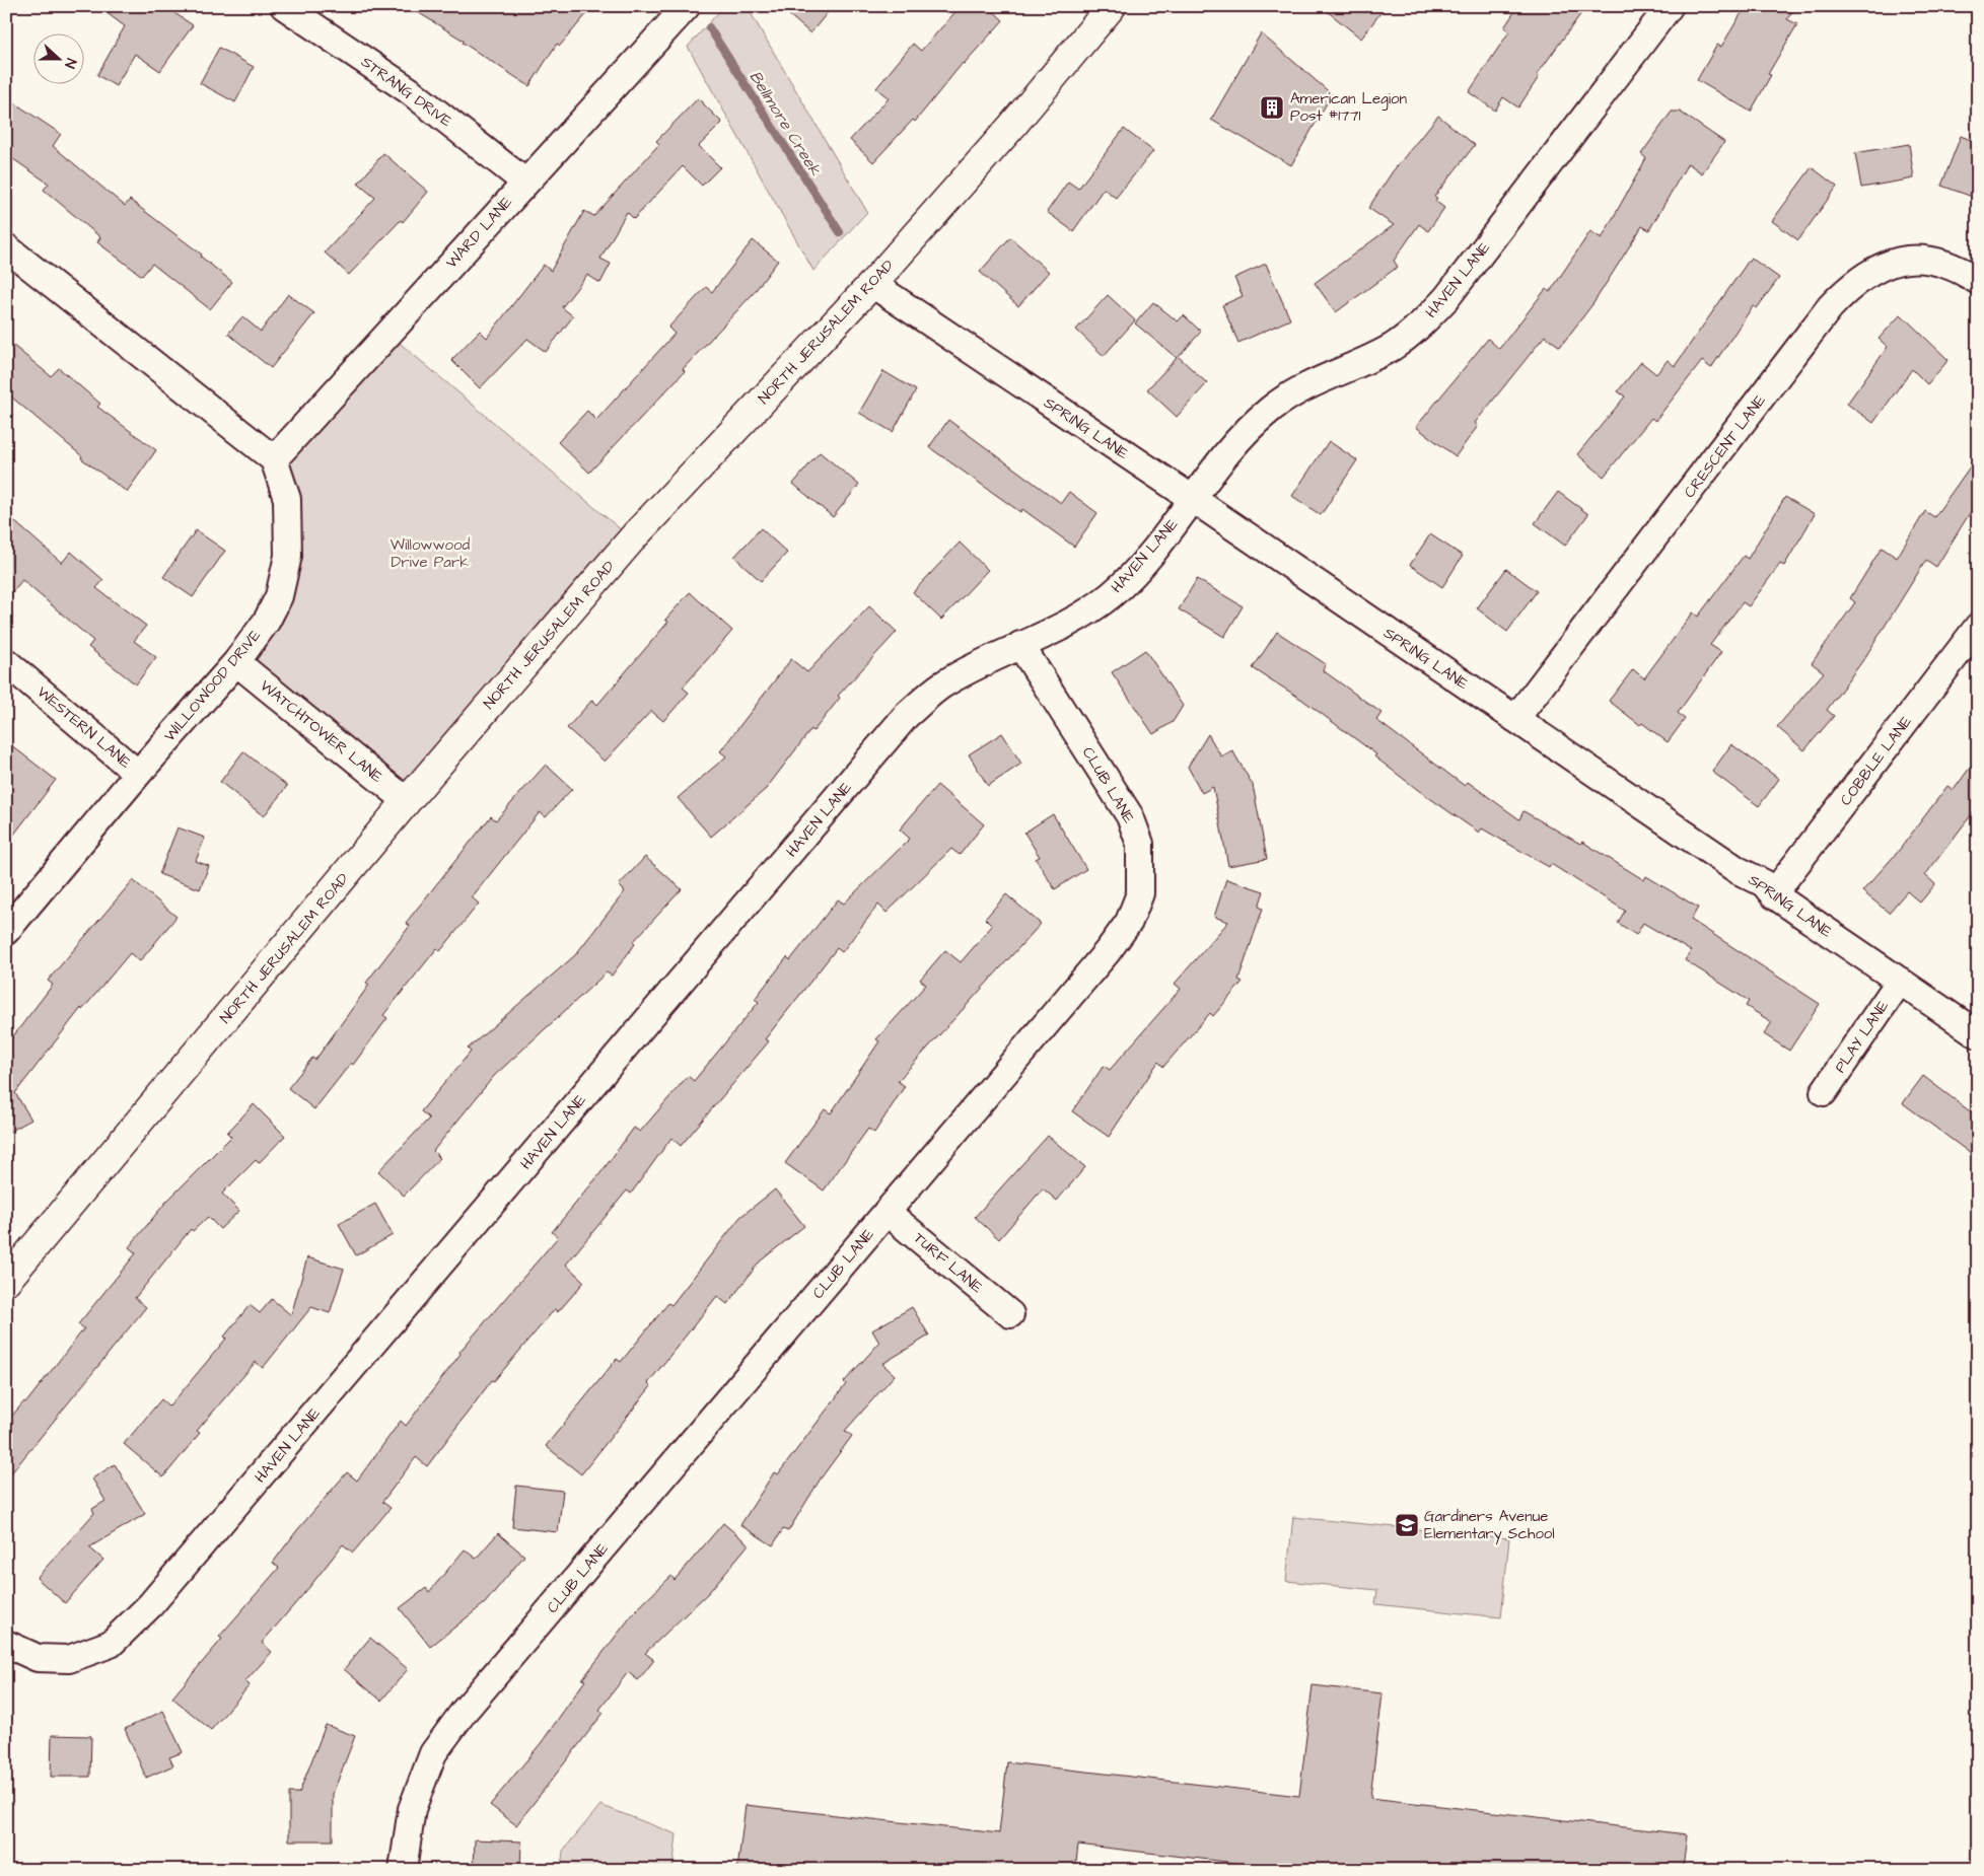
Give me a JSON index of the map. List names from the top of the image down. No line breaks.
{"streets":{"main road":["NORTH JERUSALEM ROAD"],"street":["STRANG DRIVE","WARD LANE","HAVEN LANE","SPRING LANE","CRESCENT LANE","WILLOWOOD DRIVE","WESTERN LANE","WATCHTOWER LANE","COBBLE LANE","CLUB LANE","PLAY LANE","TURF LANE"]},"crossings":[["STRANG DRIVE","WARD LANE"],["WARD LANE","WILLOWOOD DRIVE"],["HAVEN LANE","SPRING LANE"],["HAVEN LANE","CLUB LANE"],["NORTH JERUSALEM ROAD","SPRING LANE"],["NORTH JERUSALEM ROAD","WATCHTOWER LANE"],["SPRING LANE","CRESCENT LANE"],["SPRING LANE","COBBLE LANE"],["SPRING LANE","PLAY LANE"],["WILLOWOOD DRIVE","WESTERN LANE"],["WILLOWOOD DRIVE","WATCHTOWER LANE"],["CLUB LANE","TURF LANE"]],"water":["Bellmore Creek"],"parks":["Willowwood Drive Park"],"places":{"building":["American Legion Post #1771"],"school or university":["Gardiners Avenue Elementary School"]},"north":"right"}
